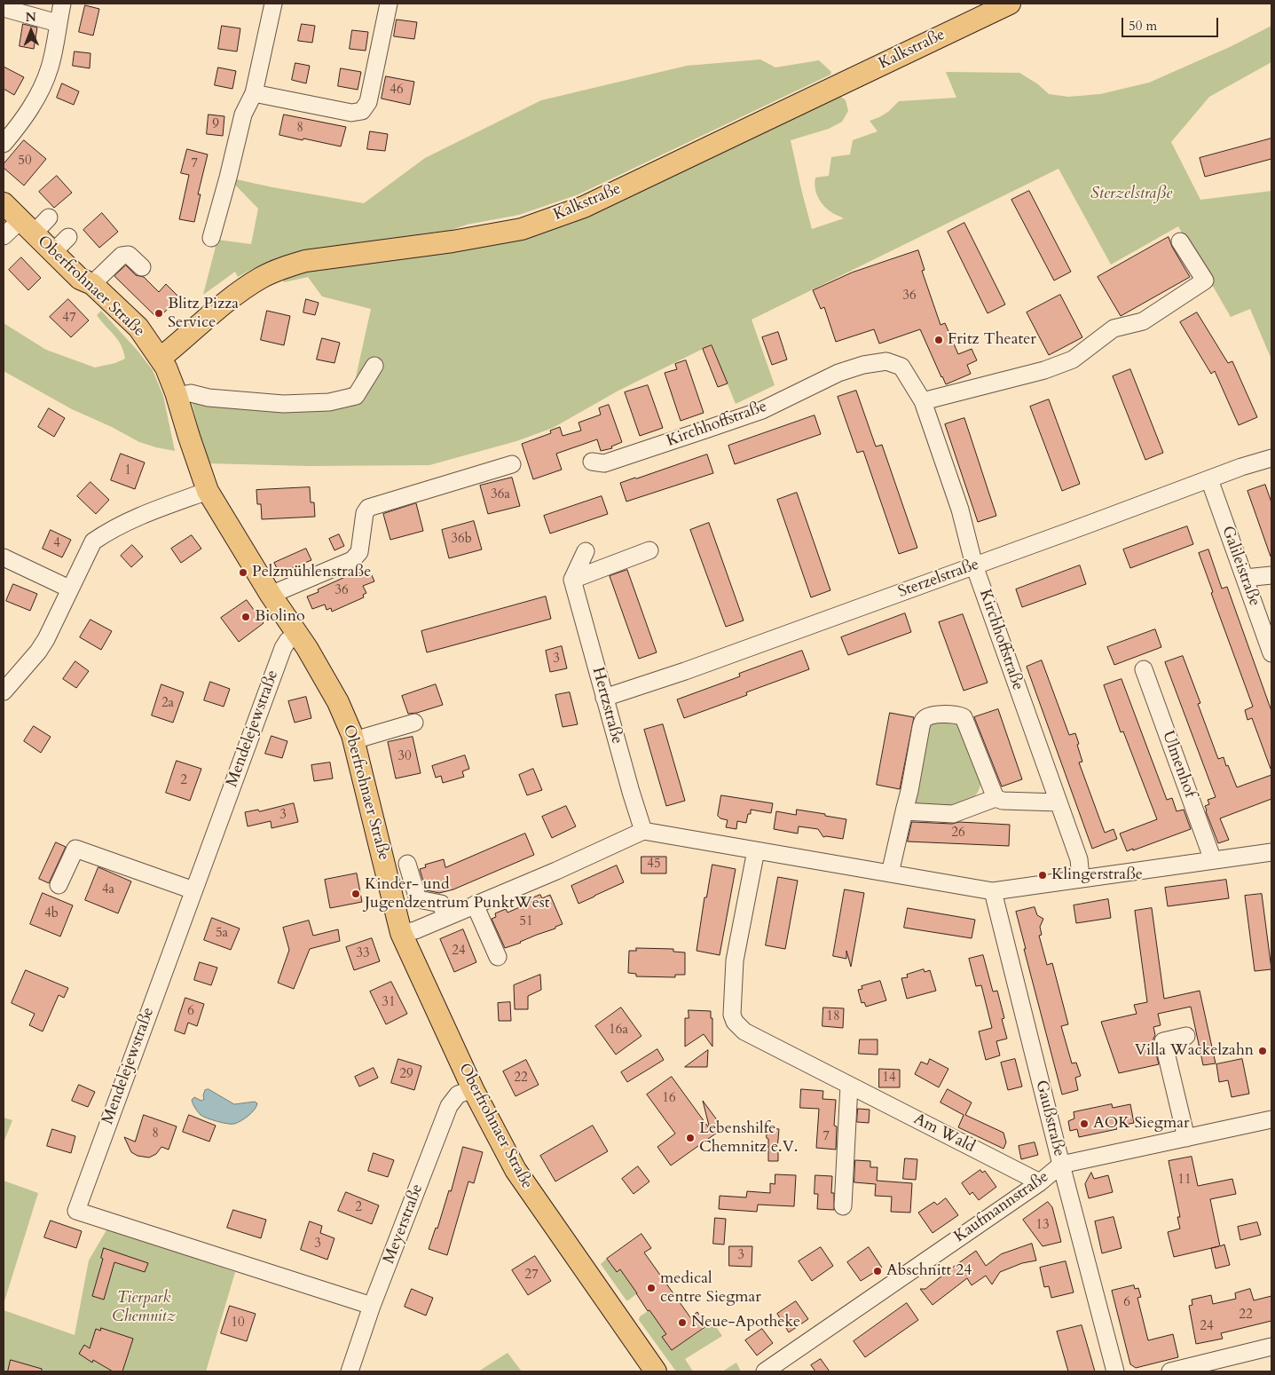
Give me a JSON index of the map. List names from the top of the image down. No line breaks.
{"streets":{"main road":["Kalkstraße","Oberfrohnaer Straße"],"street":["Kirchhoffstraße","Galileistraße","Sterzelstraße","Hertzstraße","Mendelejewstraße","Ulmenhof","Gaußstraße","Am Wald","Kaufmannstraße","Meyerstraße"]},"crossings":[["Kalkstraße","Oberfrohnaer Straße"],["Oberfrohnaer Straße","Mendelejewstraße"],["Oberfrohnaer Straße","Meyerstraße"],["Kirchhoffstraße","Sterzelstraße"],["Galileistraße","Sterzelstraße"],["Sterzelstraße","Hertzstraße"],["Mendelejewstraße","Meyerstraße"],["Gaußstraße","Kaufmannstraße"],["Am Wald","Kaufmannstraße"]],"parks":["Sterzelstraße","Tierpark Chemnitz"],"places":["Blitz Pizza Service","Fritz Theater","Pelzmühlenstraße","Biolino","Klingerstraße","Kinder- und Jugendzentrum PunktWest","Villa Wackelzahn","AOK Siegmar","Lebenshilfe Chemnitz e.V.","Abschnitt 24","medical centre Siegmar","Neue-Apotheke"],"house_numbers":["46","9","8","50","7","36","47","1","36a","36b","4","36","3","2a","30","2","3","26","45","4a","4b","51","5a","24","33","31","6","18","16a","29","22","14","16","8","7","11","2","13","3","3","27","6","22","10","24"],"scale_bar":"50 m","north":"top"}
